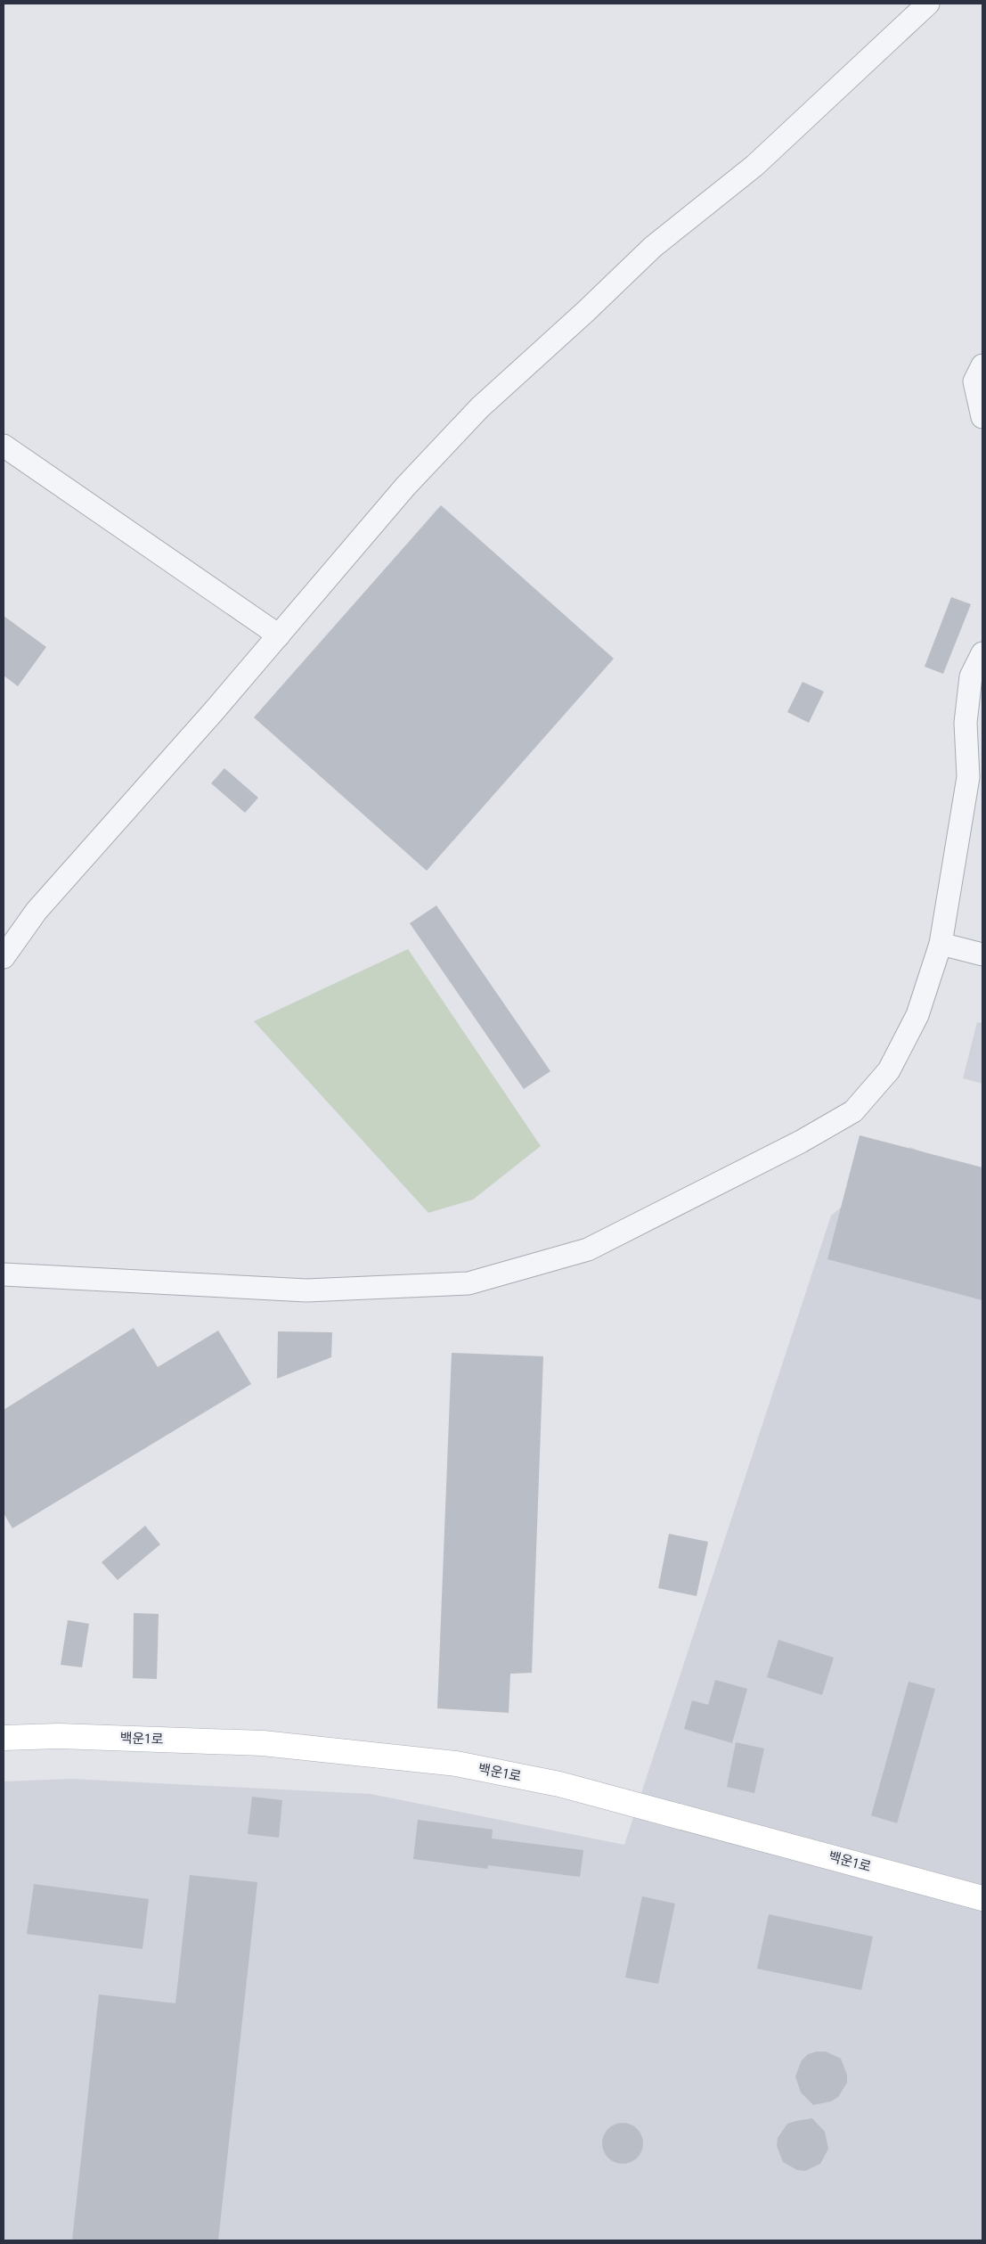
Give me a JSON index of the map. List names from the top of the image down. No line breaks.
{"streets":{"main road":["백운1로"]}}
